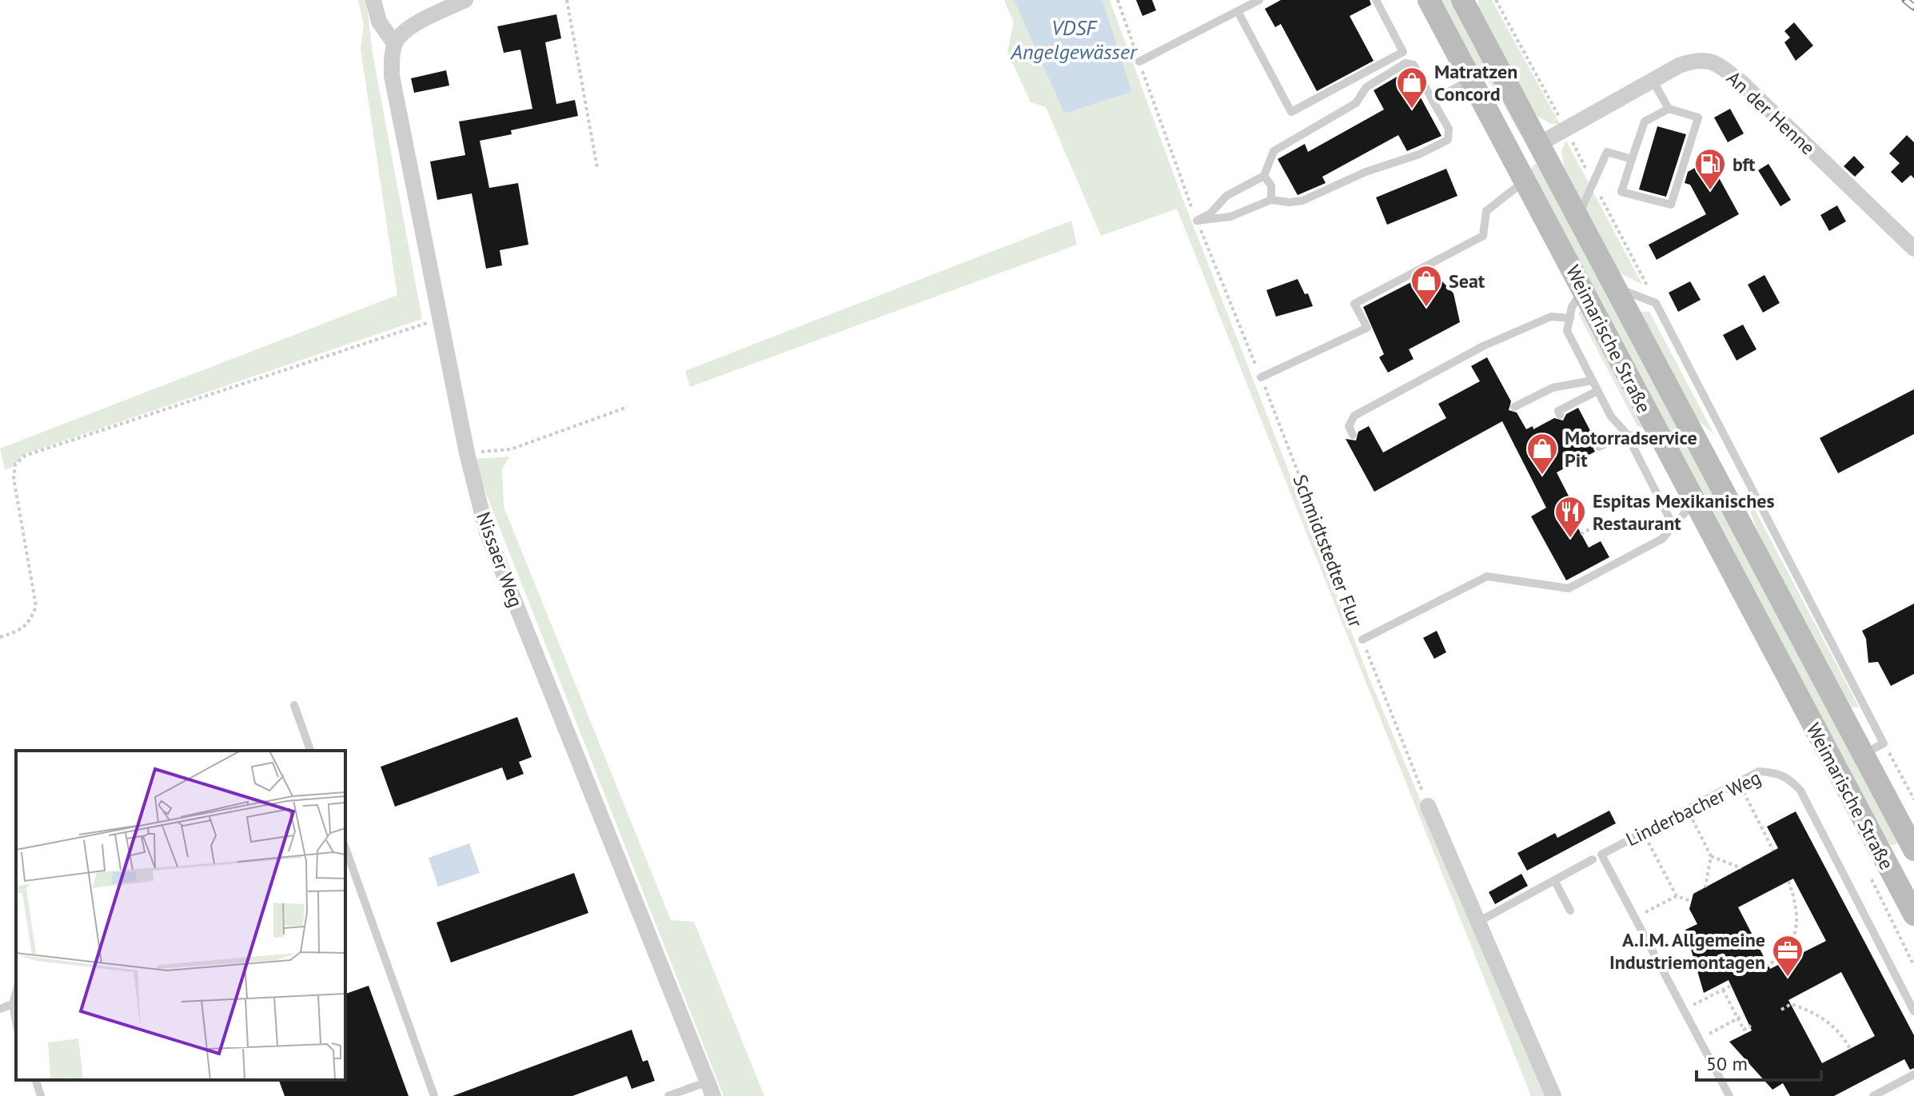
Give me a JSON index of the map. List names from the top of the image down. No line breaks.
{"streets":{"main road":["Weimarische Straße"],"street":["An der Henne","Nissaer Weg"],"lane":["Linderbacher Weg"],"path":["Schmidtstedter Flur"]},"crossings":[["An der Henne","Weimarische Straße"]],"water":["VDSF Angelgewässer"],"places":{"shop":["Matratzen Concord","Seat","Motorradservice Pit"],"fuel station":["bft"],"restaurant":["Espitas Mexikanisches Restaurant"],"office":["A.I.M. Allgemeine Industriemontagen"]},"scale_bar":"50 m"}
